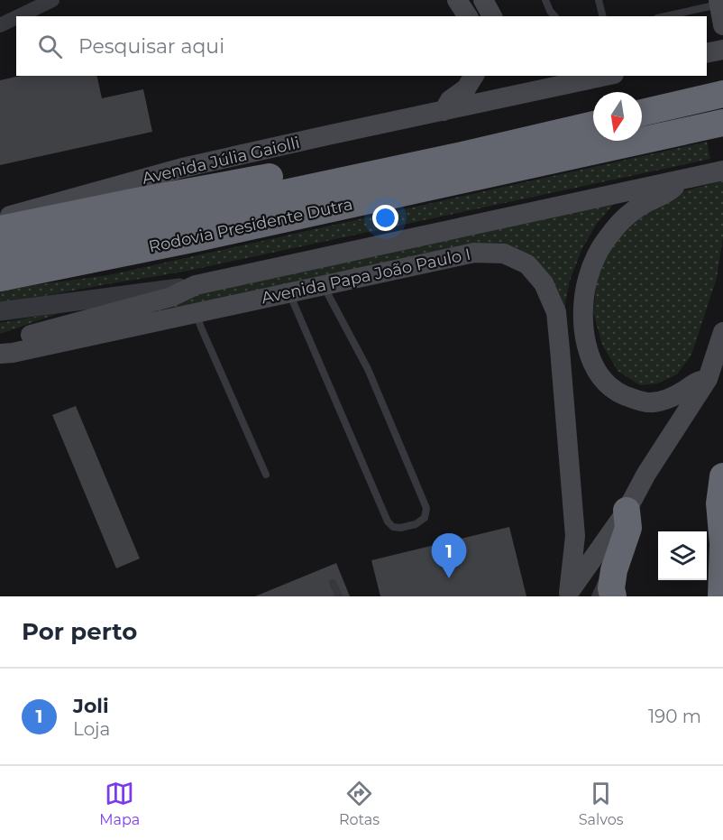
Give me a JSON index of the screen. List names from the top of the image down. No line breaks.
{"streets":{"highway":["Rodovia Presidente Dutra"],"main road":["Avenida Júlia Gaiolli","Avenida Papa João Paulo I"]},"north":"bottom","page":{"search":"Pesquisar aqui","pins":"1","heading":"Por perto","list":[{"mark":"1","name":"Joli","note":"Loja","value":"190 m"}],"nav":["Mapa","Rotas","Salvos"]}}
